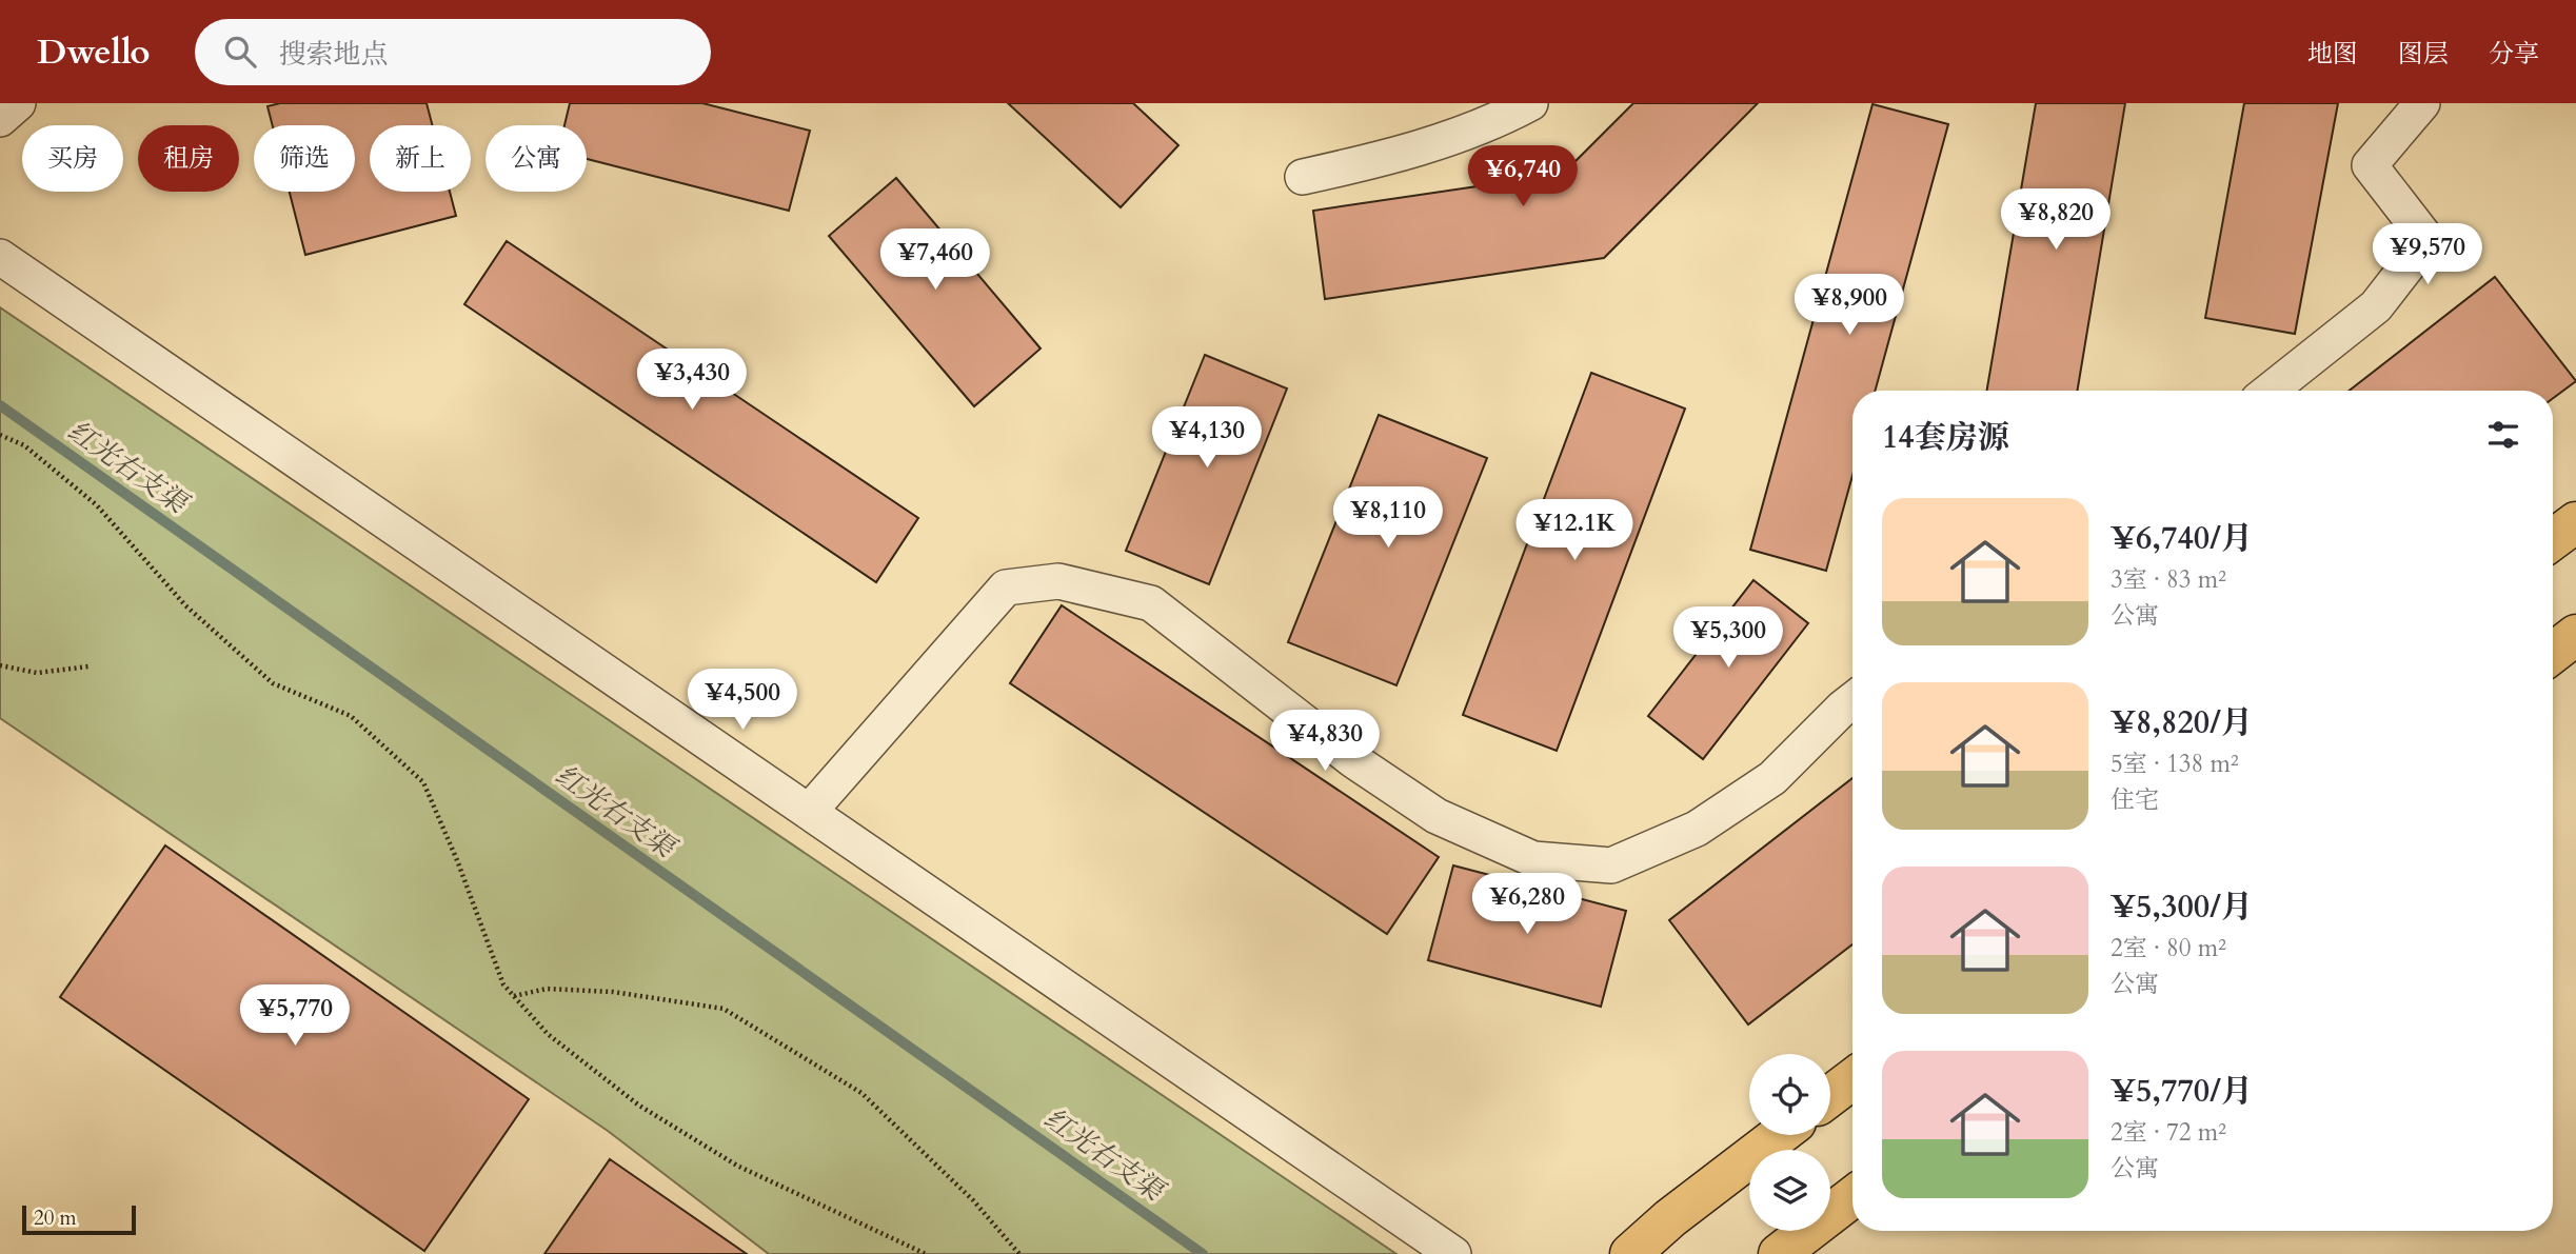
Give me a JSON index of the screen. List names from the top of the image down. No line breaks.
{"water":["红光右支渠"],"scale_bar":"20 m","page":{"header":"Dwello","search":"搜索地点","nav":["地图","图层","分享"],"chip":["买房","租房","筛选","新上","公寓"],"price":["¥6,740","¥8,820","¥9,570","¥7,460","¥8,900","¥3,430","¥4,130","¥8,110","¥12.1K","¥5,300","¥4,500","¥4,830","¥6,280","¥5,770"],"heading":"14套房源","list":[{"name":"¥6,740/月","note":"3室 · 83 m² · 公寓"},{"name":"¥8,820/月","note":"5室 · 138 m² · 住宅"},{"name":"¥5,300/月","note":"2室 · 80 m² · 公寓"},{"name":"¥5,770/月","note":"2室 · 72 m² · 公寓"}],"scale":"20 m"}}
